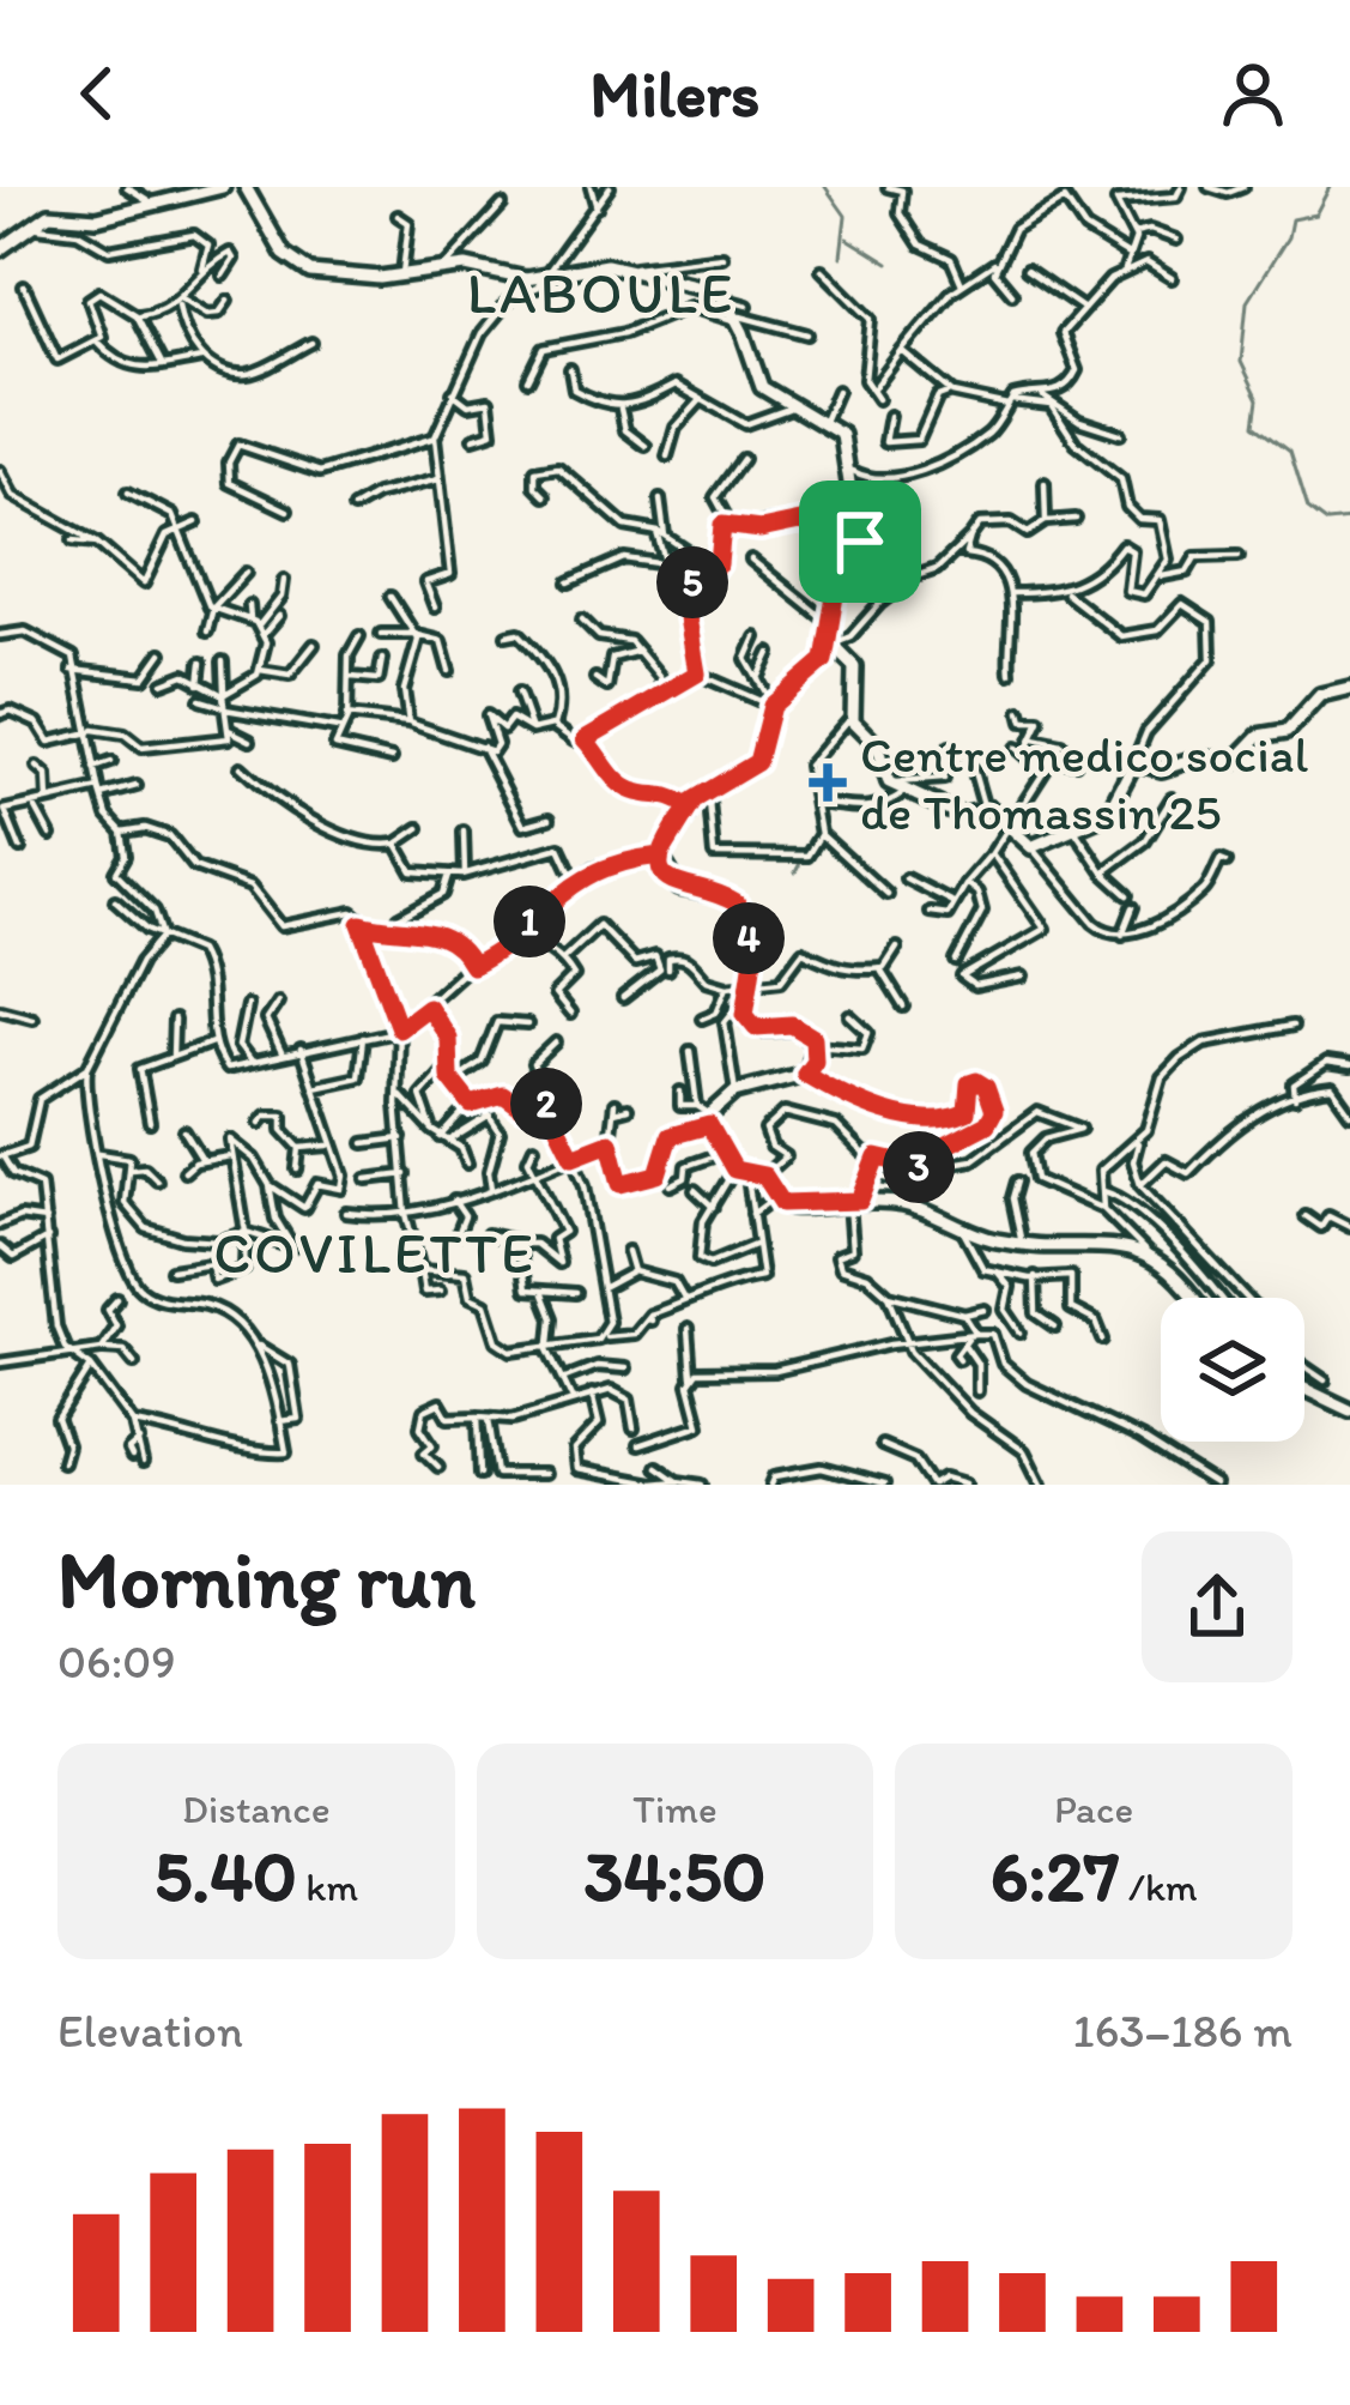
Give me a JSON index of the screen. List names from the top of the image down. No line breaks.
{"districts":["LABOULE","COVILETTE"],"places":{"health":["Centre medico social de Thomassin 25"]},"page":{"header":"Milers","pins":["5","1","4","2","3"],"heading":["Morning run","06:09"],"stats":[["Distance","5.40 km"],["Time","34:50"],["Pace","6:27 /km"]],"chart":["Elevation","163–186 m"]}}
